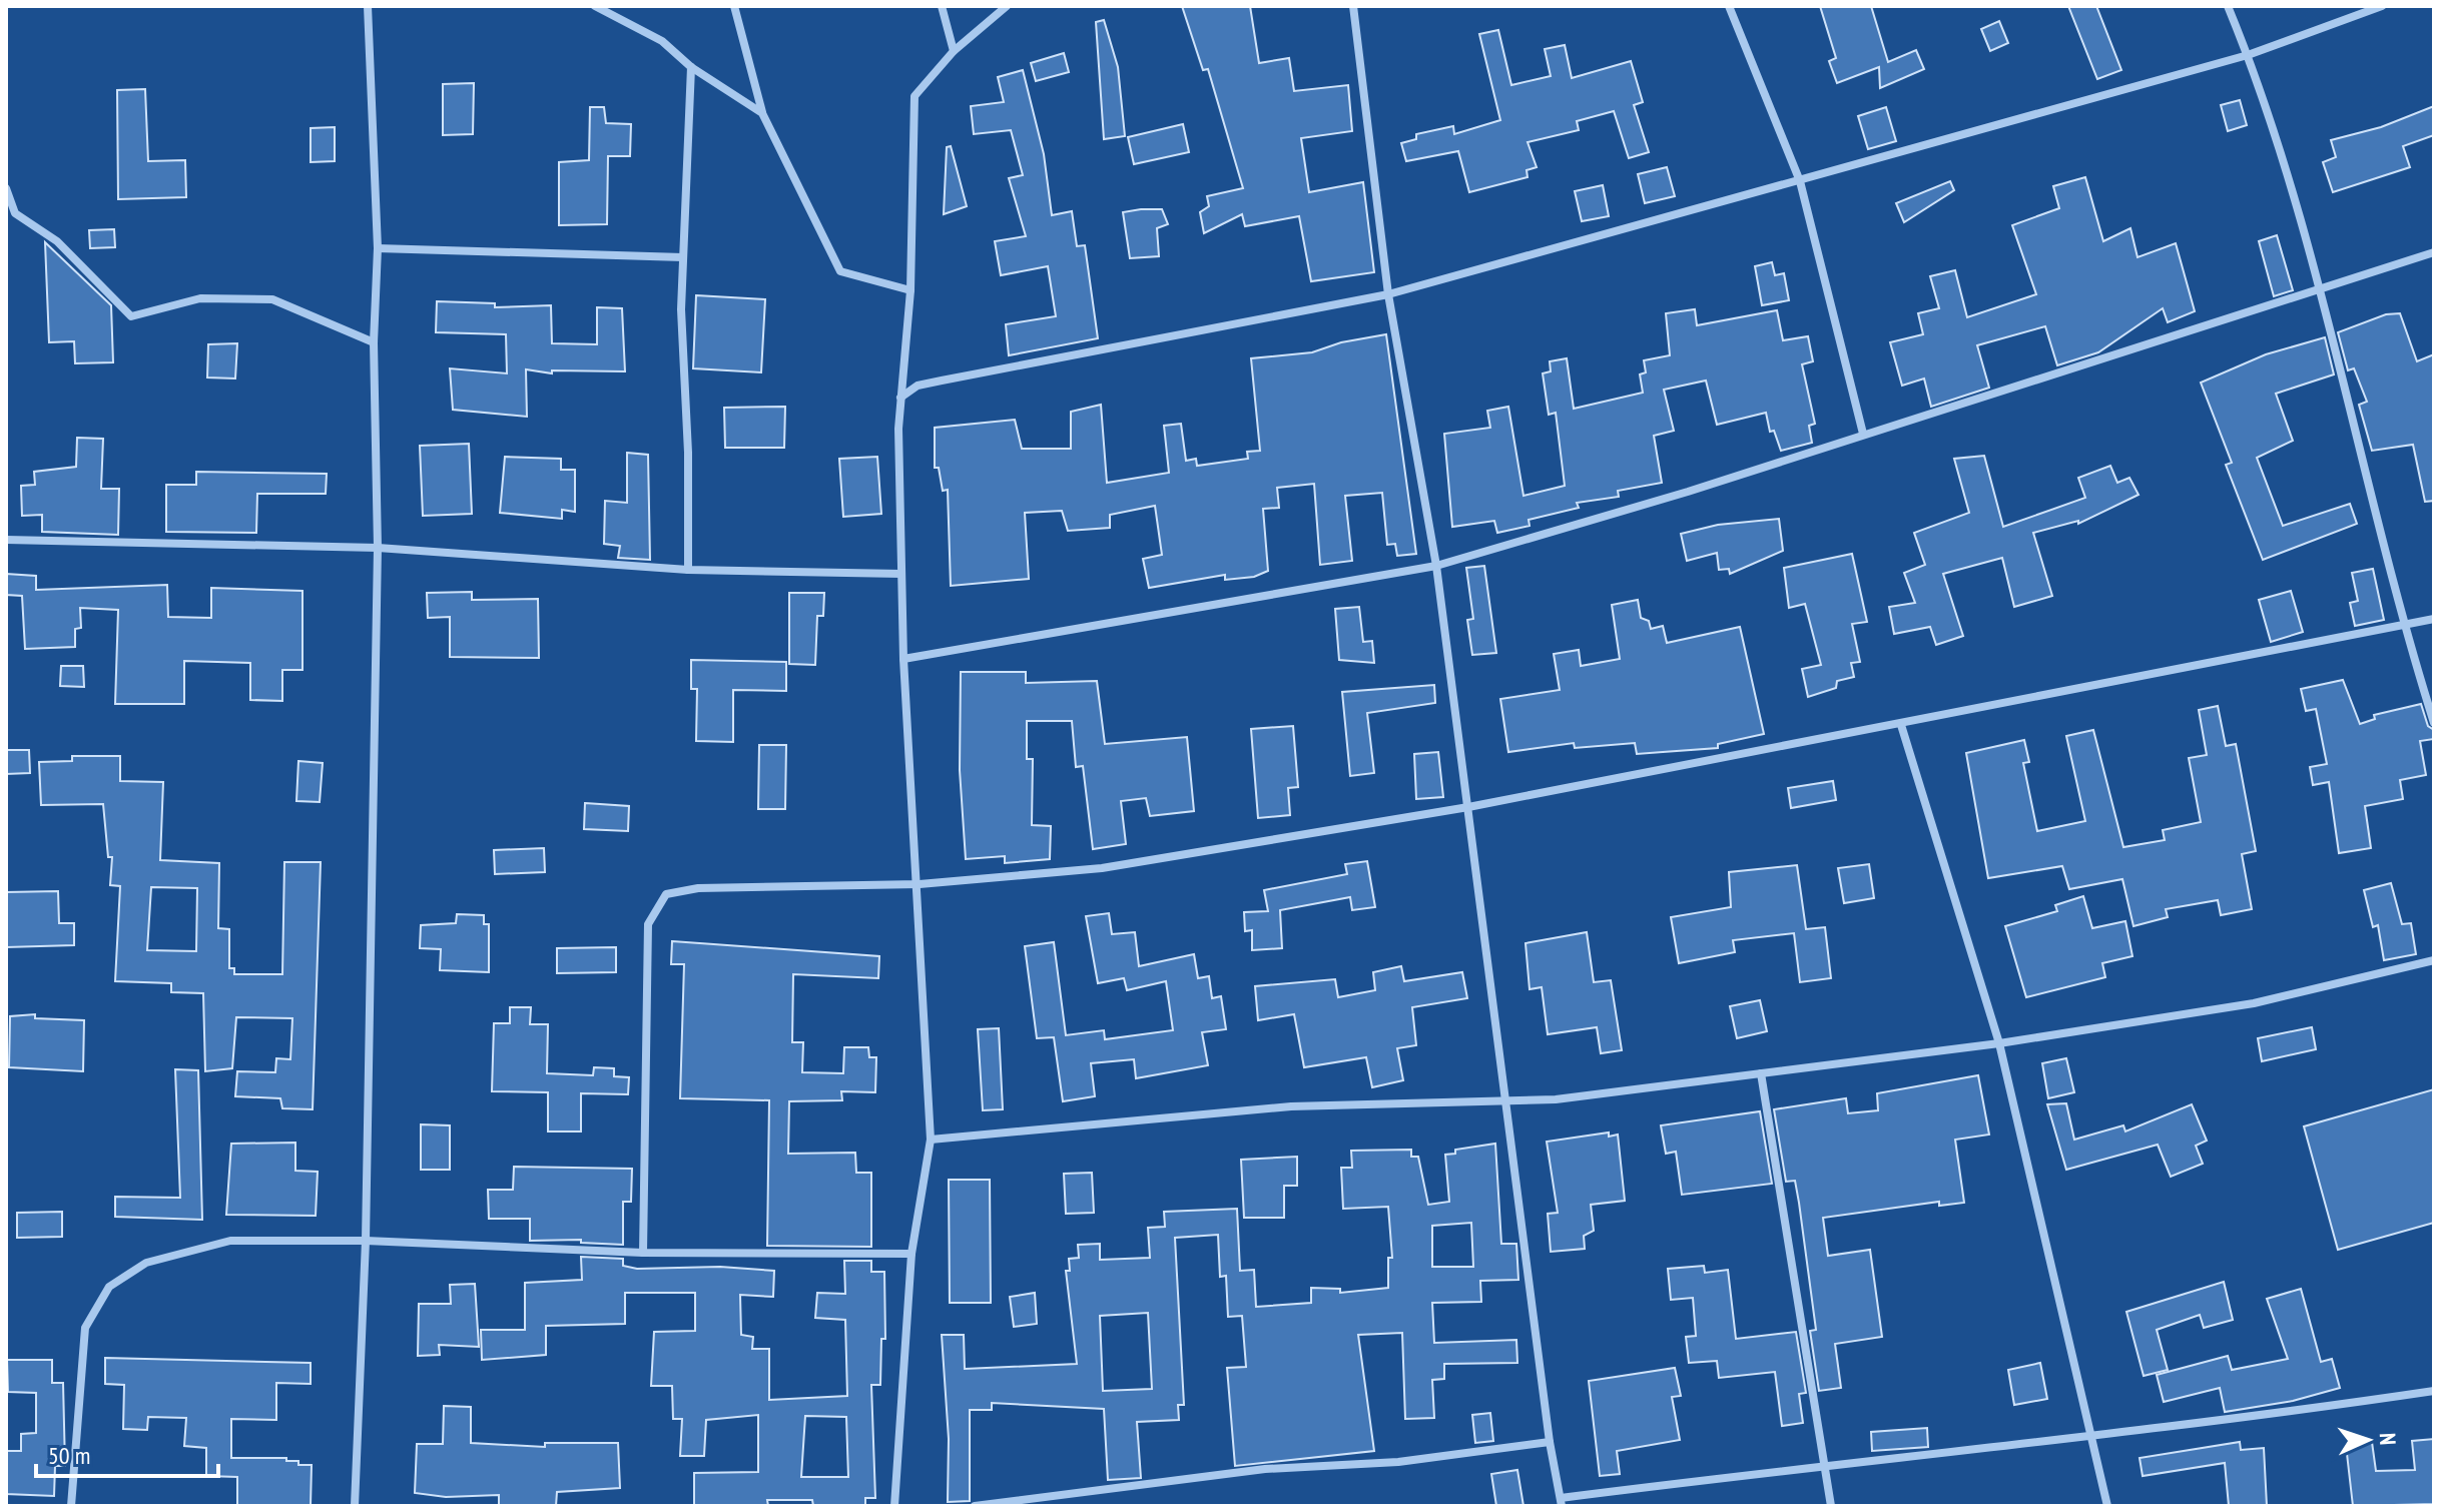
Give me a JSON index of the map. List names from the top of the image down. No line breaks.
{"scale_bar":"50 m","north":"right"}
